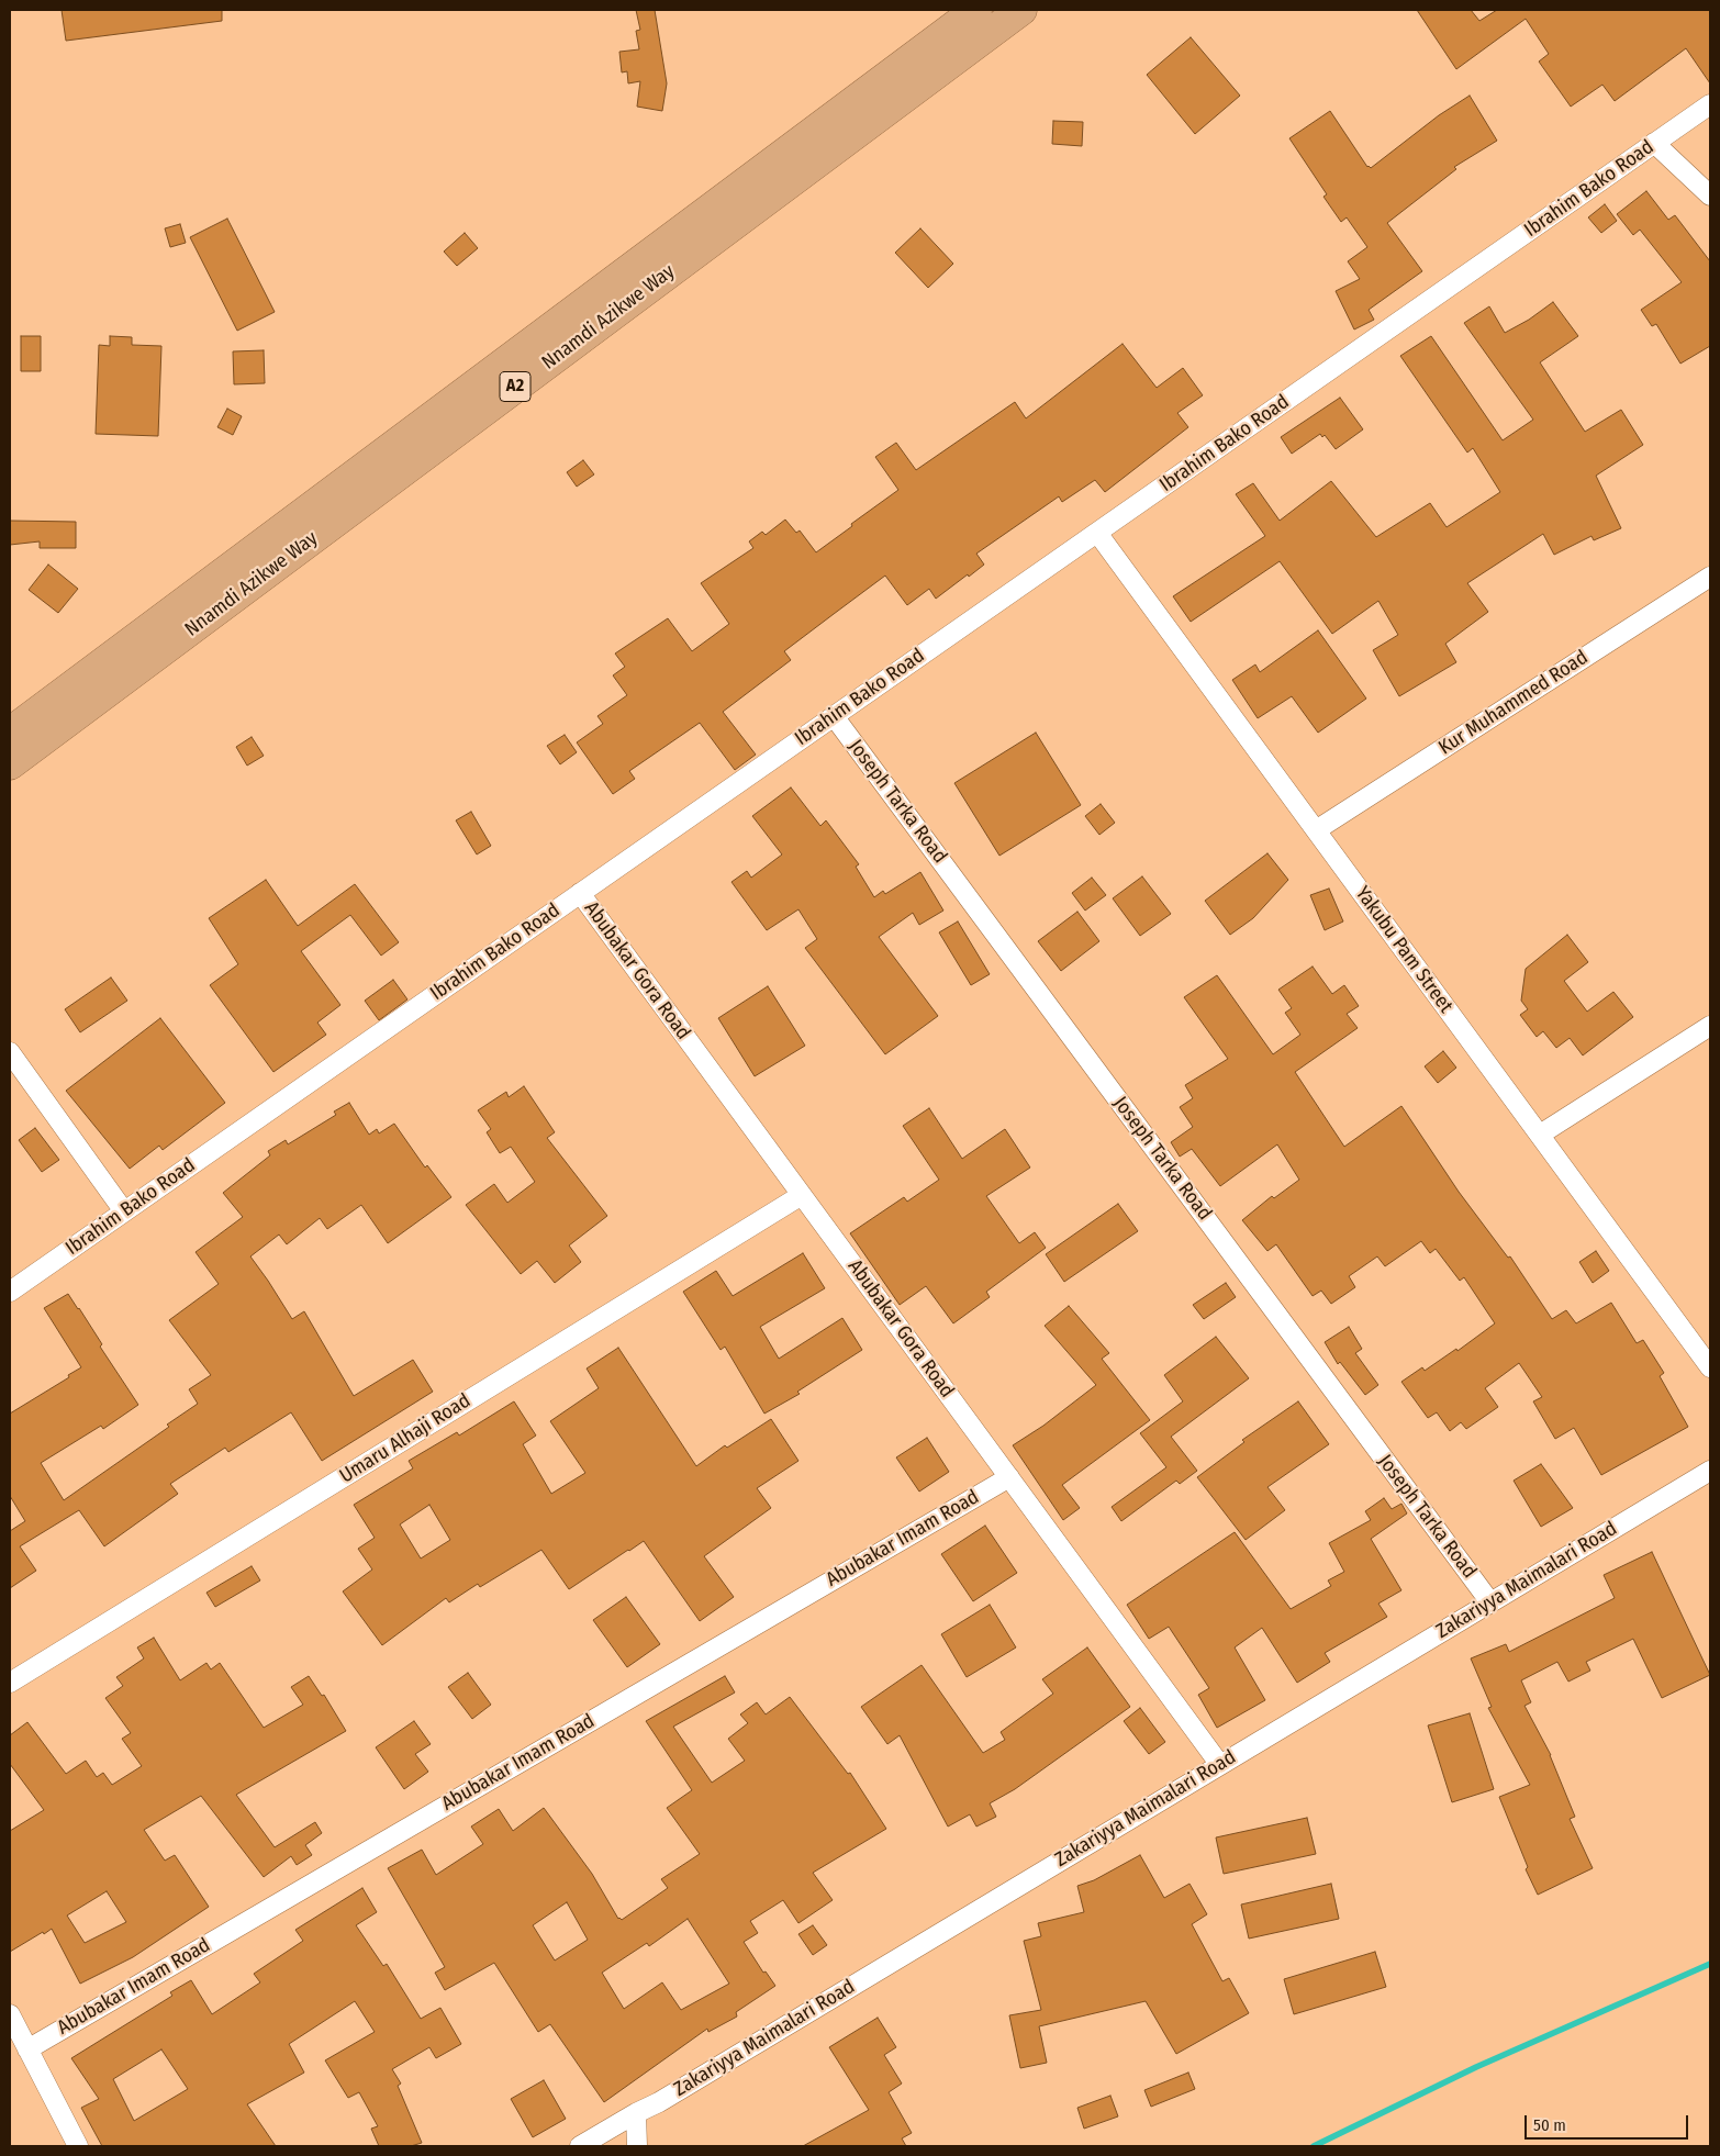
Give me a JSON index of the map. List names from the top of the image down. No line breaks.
{"streets":{"highway":["Nnamdi Azikwe Way","A2"],"street":["Ibrahim Bako Road","Kur Muhammed Road","Joseph Tarka Road","Yakubu Pam Street","Abubakar Gora Road","Umaru Alhaji Road","Abubakar Imam Road","Zakariyya Maimalari Road"]},"crossings":[["Ibrahim Bako Road","Joseph Tarka Road"],["Ibrahim Bako Road","Yakubu Pam Street"],["Ibrahim Bako Road","Abubakar Gora Road"],["Kur Muhammed Road","Yakubu Pam Street"],["Joseph Tarka Road","Zakariyya Maimalari Road"],["Abubakar Gora Road","Umaru Alhaji Road"],["Abubakar Gora Road","Abubakar Imam Road"],["Abubakar Gora Road","Zakariyya Maimalari Road"]],"scale_bar":"50 m"}
